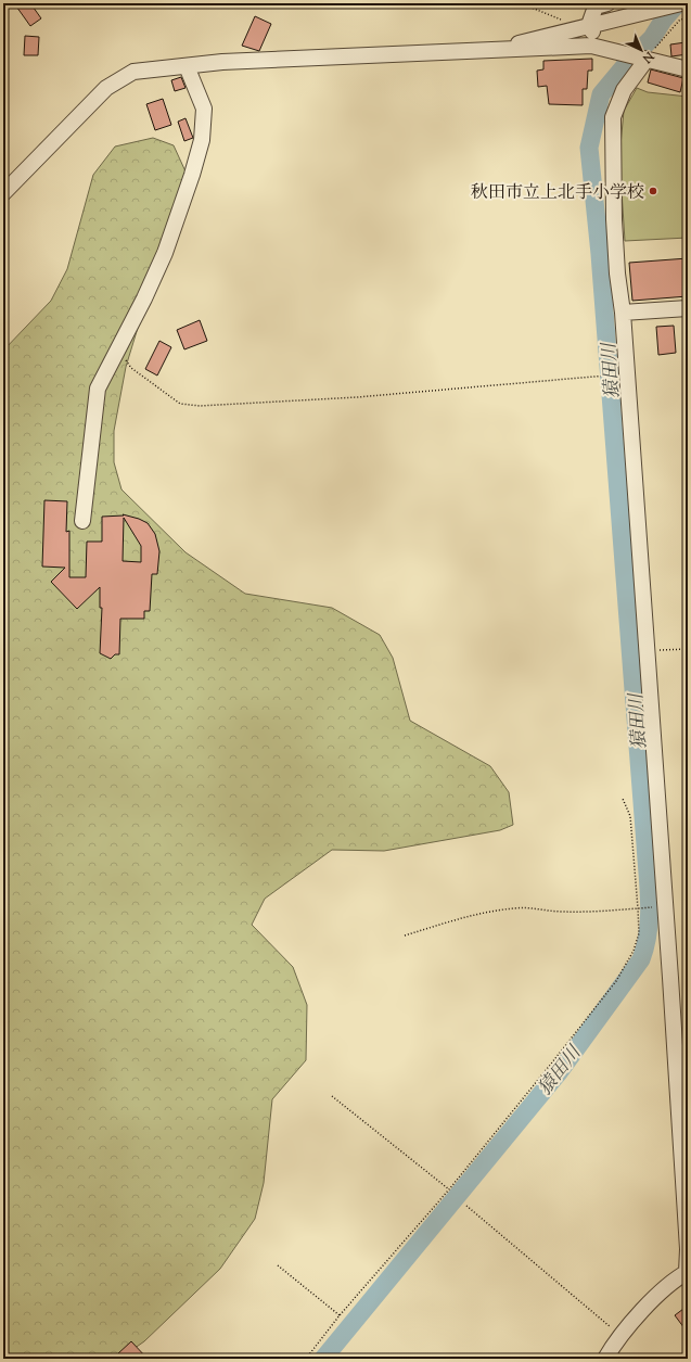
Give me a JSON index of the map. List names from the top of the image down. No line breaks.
{"water":["猿田川"],"places":["秋田市立上北手小学校"],"north":"bottom right"}
